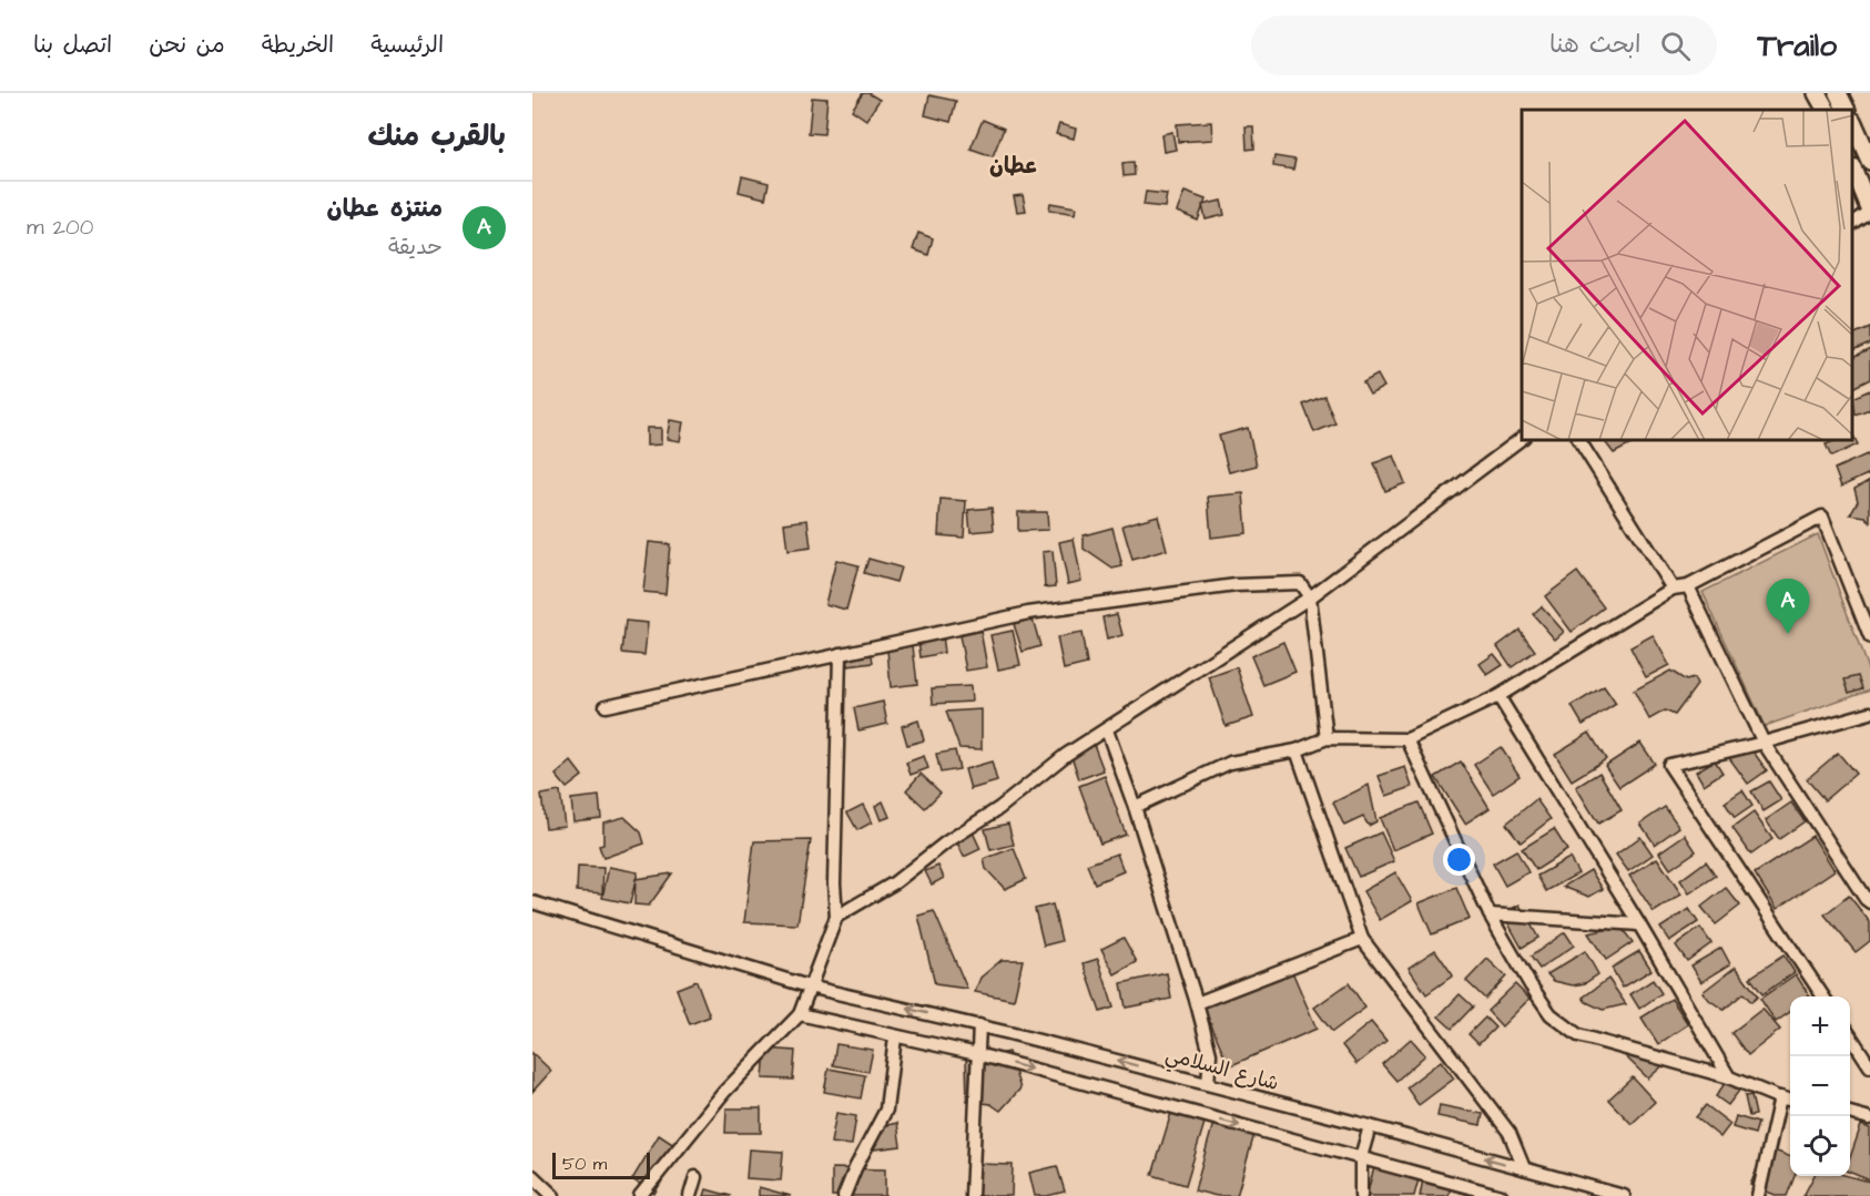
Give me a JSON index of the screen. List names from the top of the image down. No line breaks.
{"streets":{"street":["شارع السلامي"]},"districts":["عطان"],"scale_bar":"50 m","page":{"header":"Trailo","search":"ابحث هنا","nav":["الرئيسية","الخريطة","من نحن","اتصل بنا"],"heading":"بالقرب منك","list":[{"mark":"A","name":"منتزه عطان","note":"حديقة","value":"200 m"}],"pins":"A","map_buttons":["+","−"],"scale":"50 m"}}
